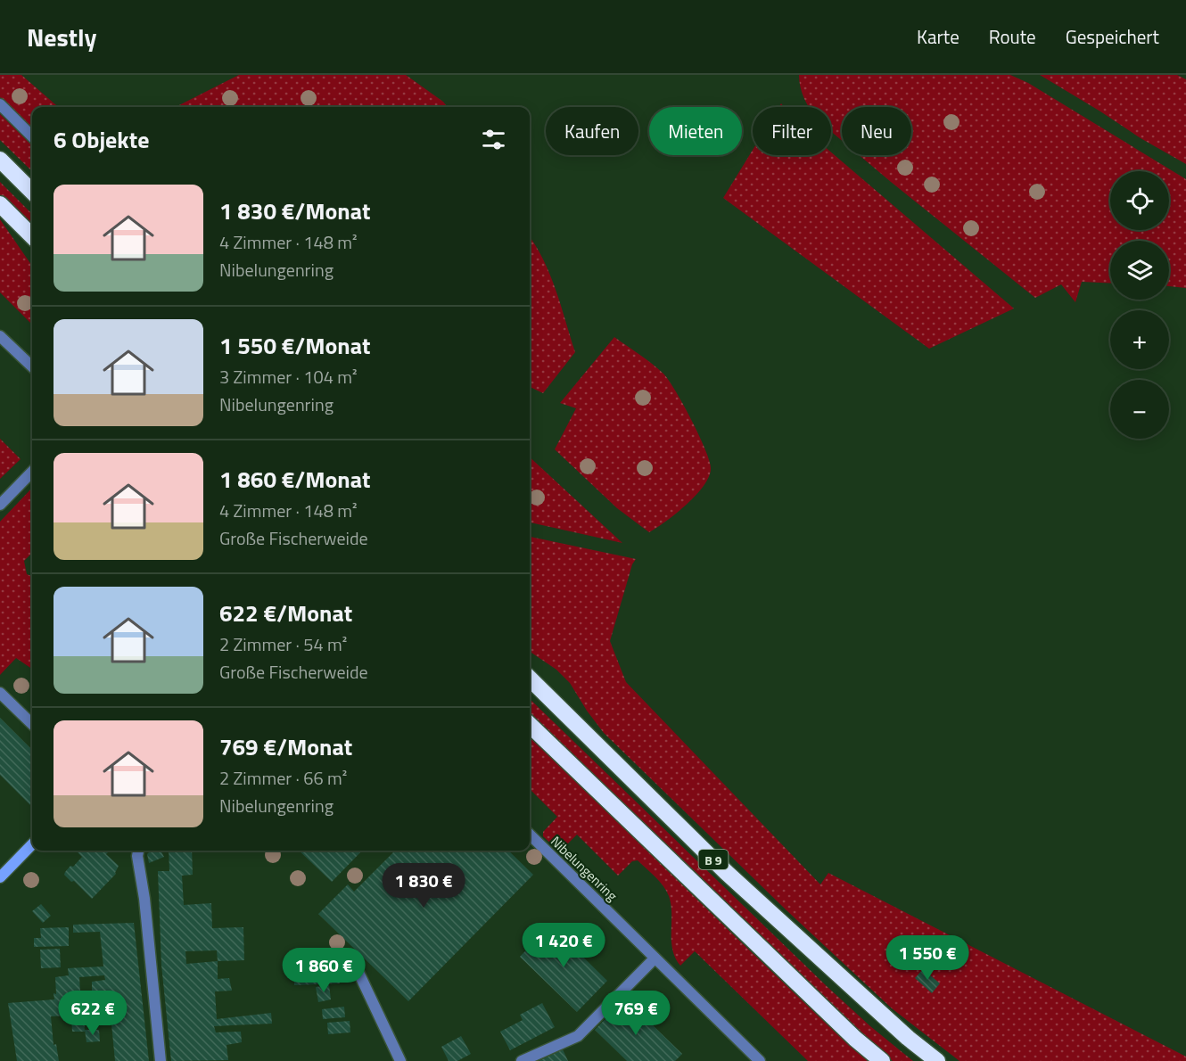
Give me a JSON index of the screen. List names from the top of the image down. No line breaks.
{"streets":{"highway":["B 9"],"street":["Nibelungenring"]},"page":{"header":"Nestly","nav":["Karte","Route","Gespeichert"],"chip":["Kaufen","Mieten","Filter","Neu"],"heading":"6 Objekte","map_buttons":["+","−"],"list":[{"name":"1 830 €/Monat","note":"4 Zimmer · 148 m² · Nibelungenring"},{"name":"1 550 €/Monat","note":"3 Zimmer · 104 m² · Nibelungenring"},{"name":"1 860 €/Monat","note":"4 Zimmer · 148 m² · Große Fischerweide"},{"name":"622 €/Monat","note":"2 Zimmer · 54 m² · Große Fischerweide"},{"name":"769 €/Monat","note":"2 Zimmer · 66 m² · Nibelungenring"}],"price":["1 830 €","1 420 €","1 550 €","1 860 €","622 €","769 €"]}}
